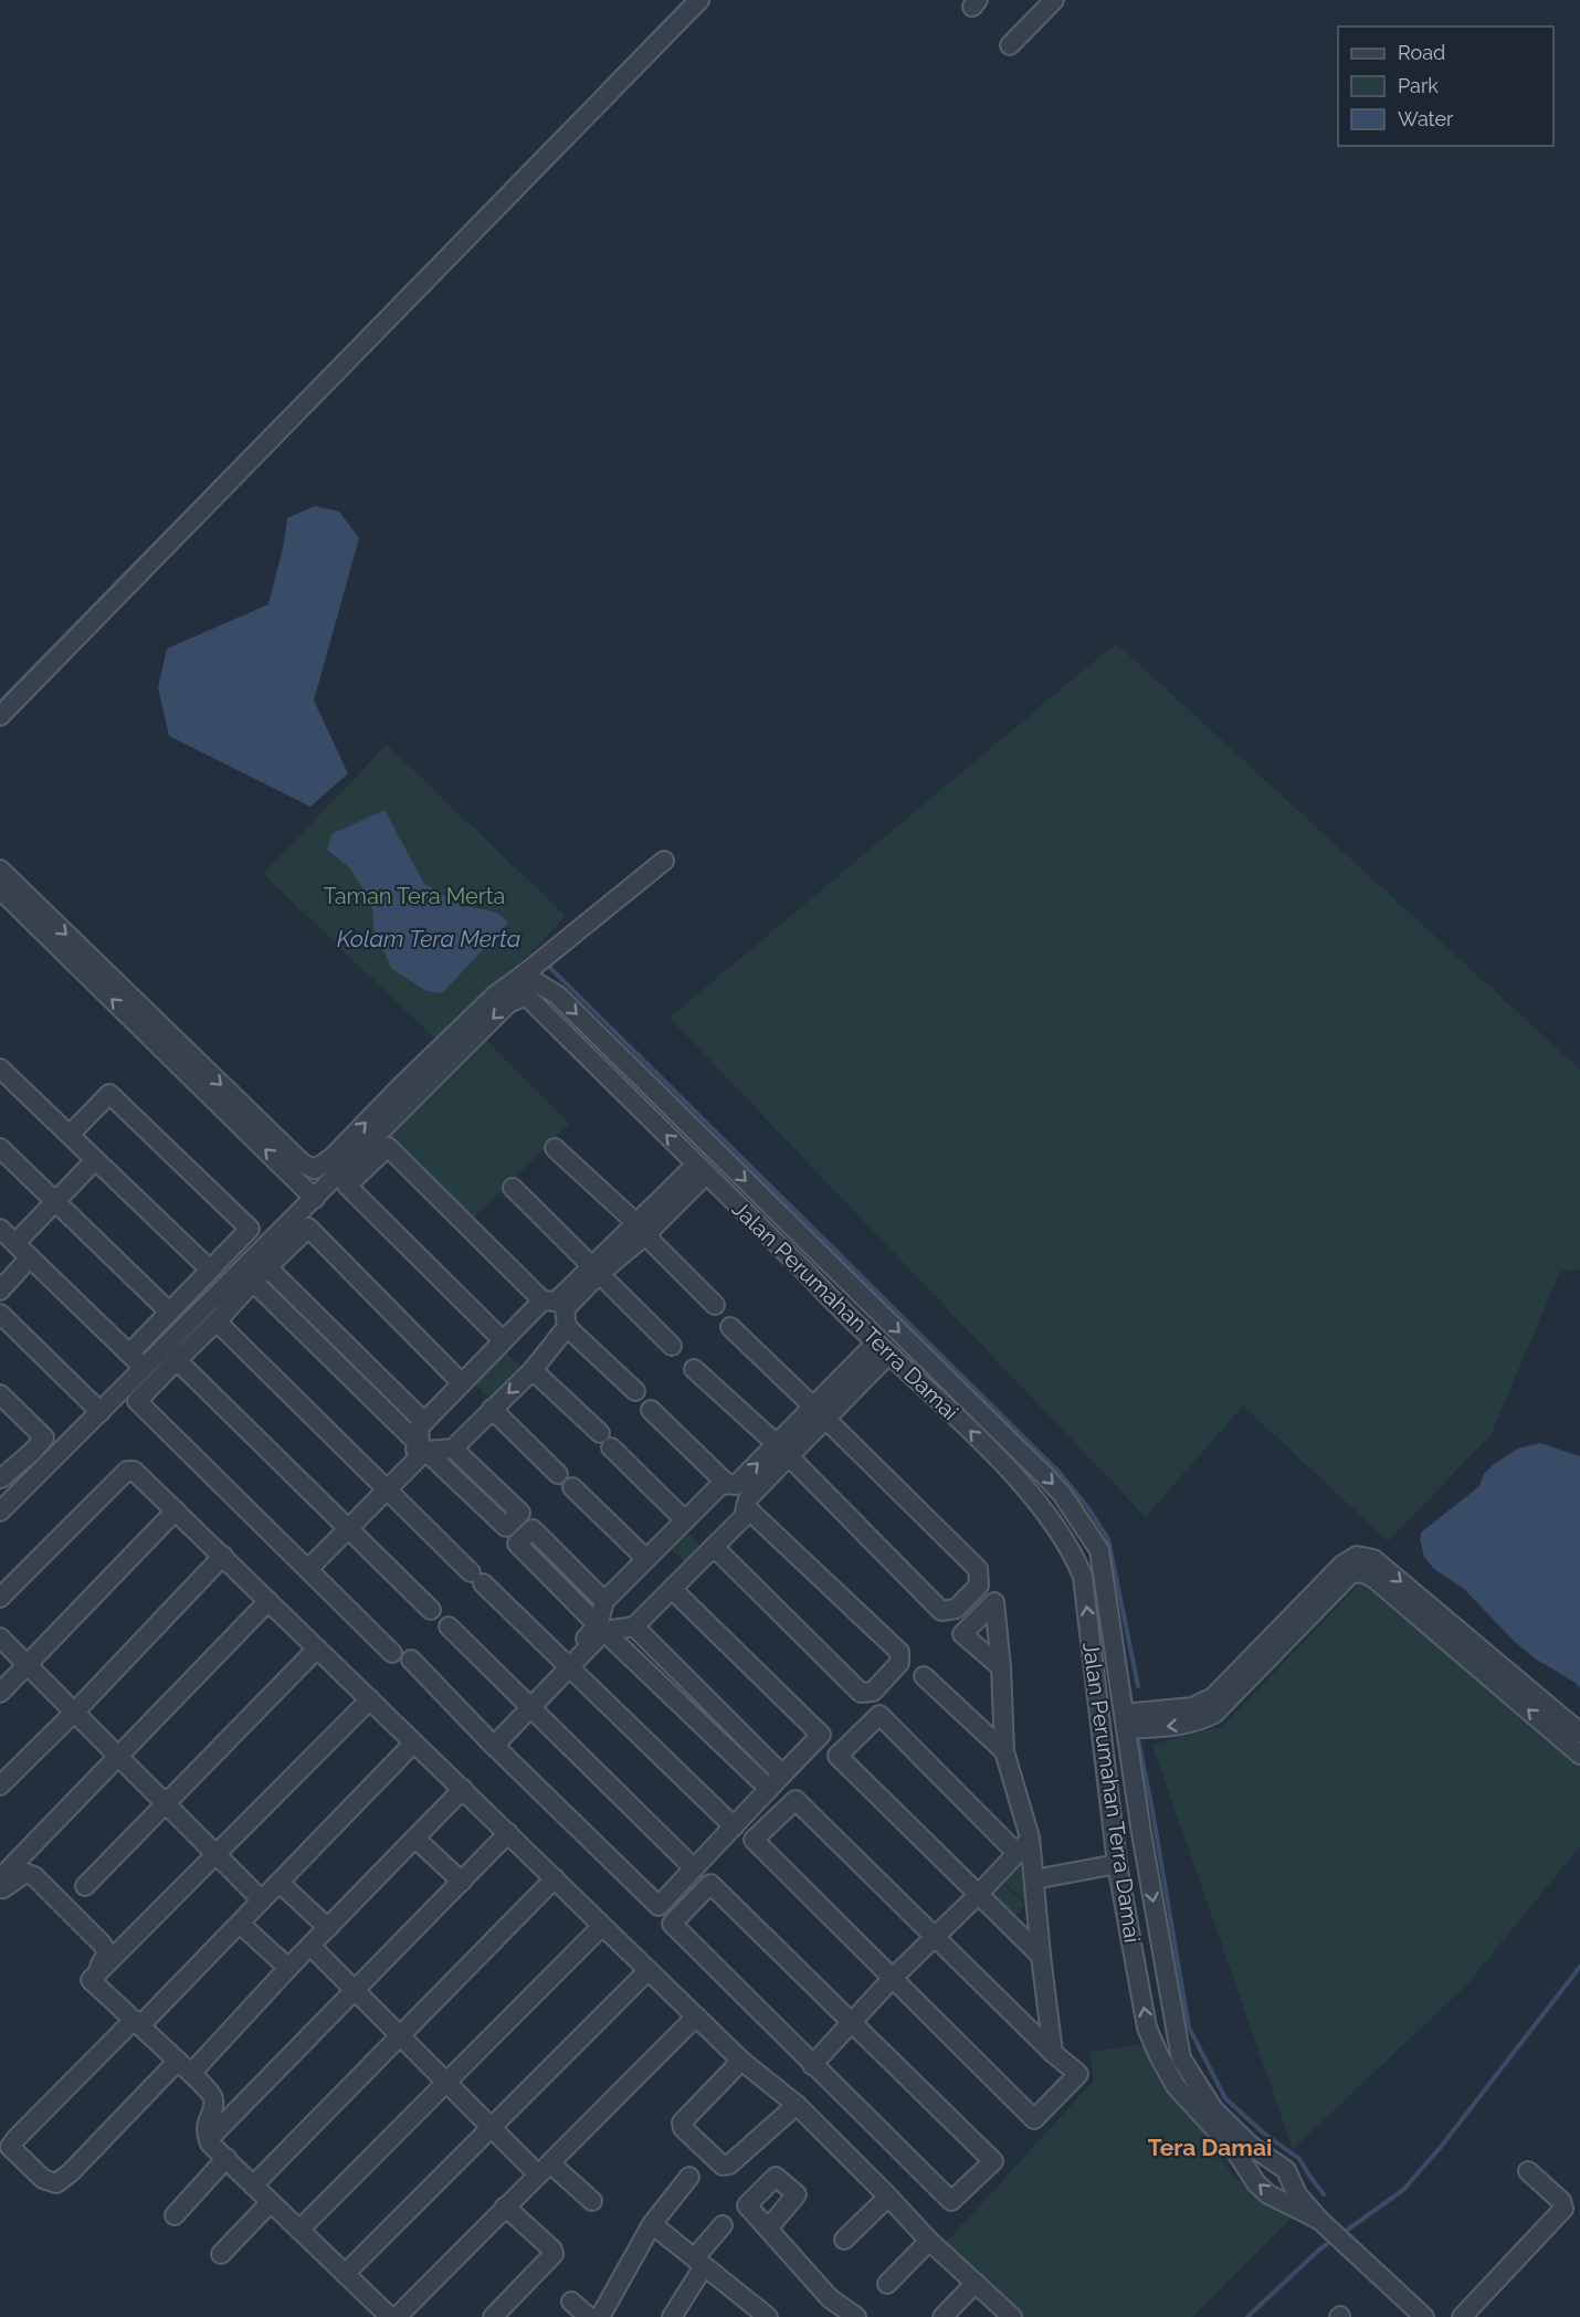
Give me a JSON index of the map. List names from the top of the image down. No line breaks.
{"streets":{"street":["Jalan Perumahan Terra Damai"]},"districts":["Tera Damai"],"water":["Kolam Tera Merta"],"parks":["Taman Tera Merta"],"legend":["Road","Park","Water"]}
